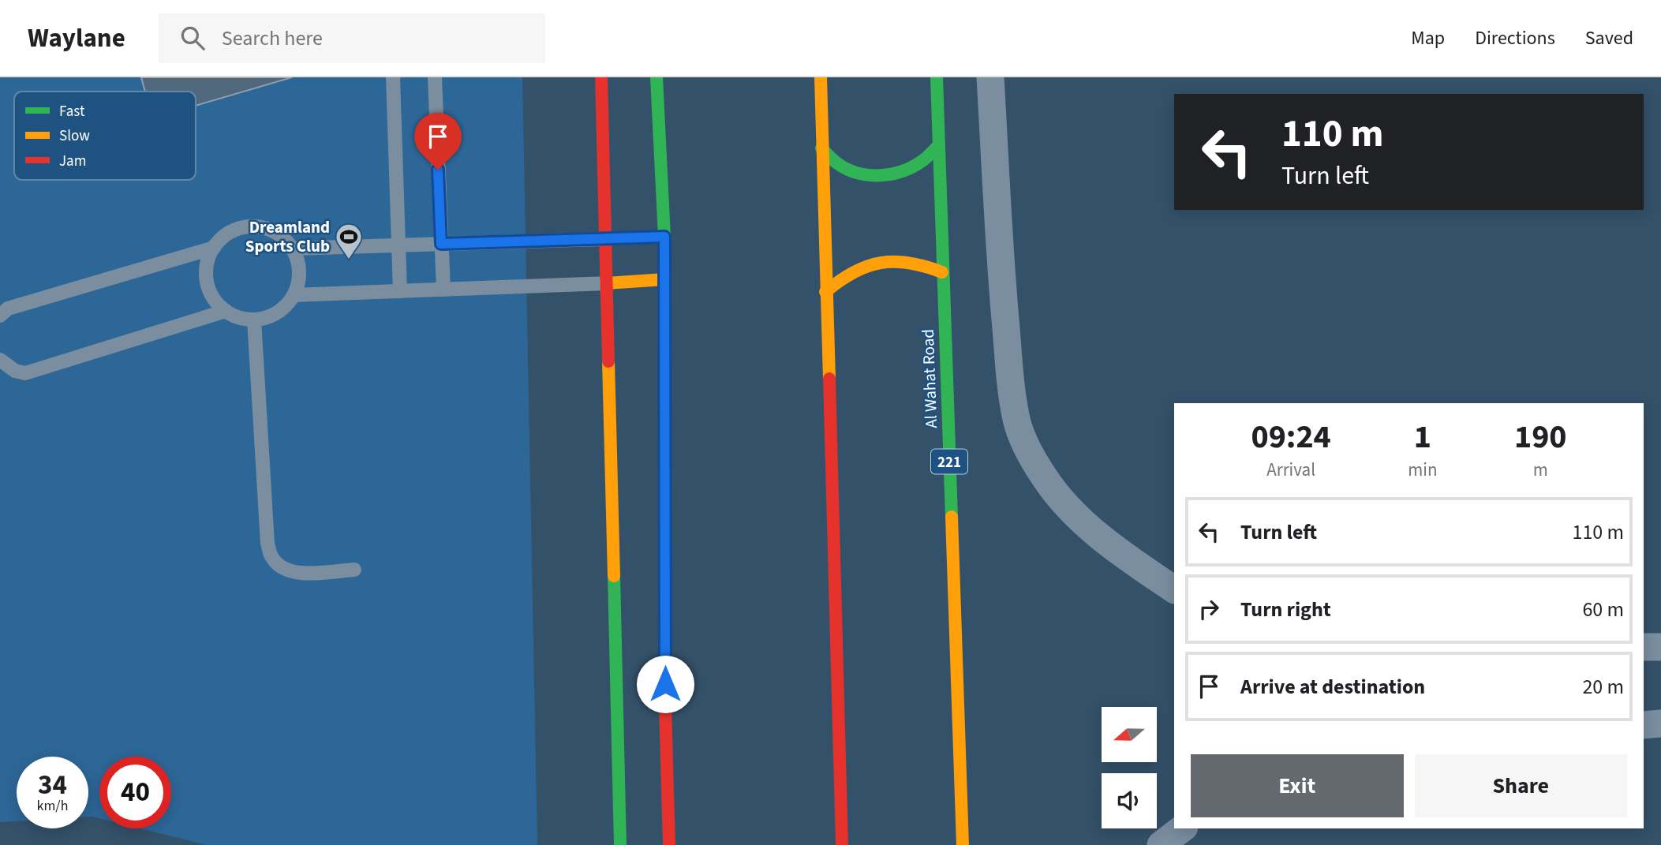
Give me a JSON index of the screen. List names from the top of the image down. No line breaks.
{"streets":{"main road":["Al Wahat Road","221"]},"places":{"sports":["Dreamland Sports Club"]},"legend":["Fast","Slow","Jam"],"north":"left","page":{"header":"Waylane","search":"Search here","nav":["Map","Directions","Saved"],"turn":["110 m","Turn left"],"eta":["09:24","Arrival","1","min","190","m"],"list":[{"name":"Turn left","value":"110 m"},{"name":"Turn right","value":"60 m"},{"name":"Arrive at destination","value":"20 m"}],"buttons":["Exit","Share"],"speed":"34 km/h","limit":"40"}}
